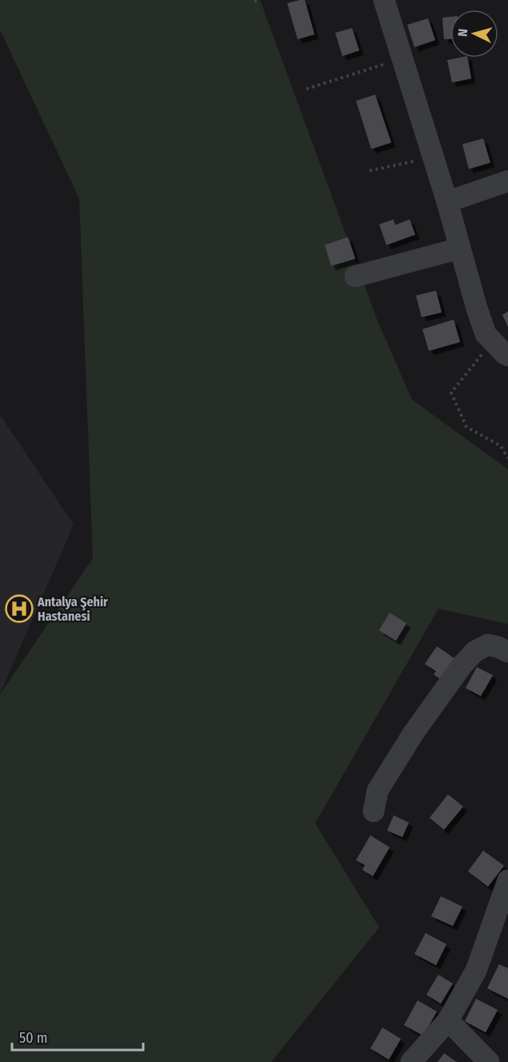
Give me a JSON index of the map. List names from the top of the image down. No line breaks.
{"places":{"hospital":["Antalya Şehir Hastanesi"]},"scale_bar":"50 m","north":"left"}
